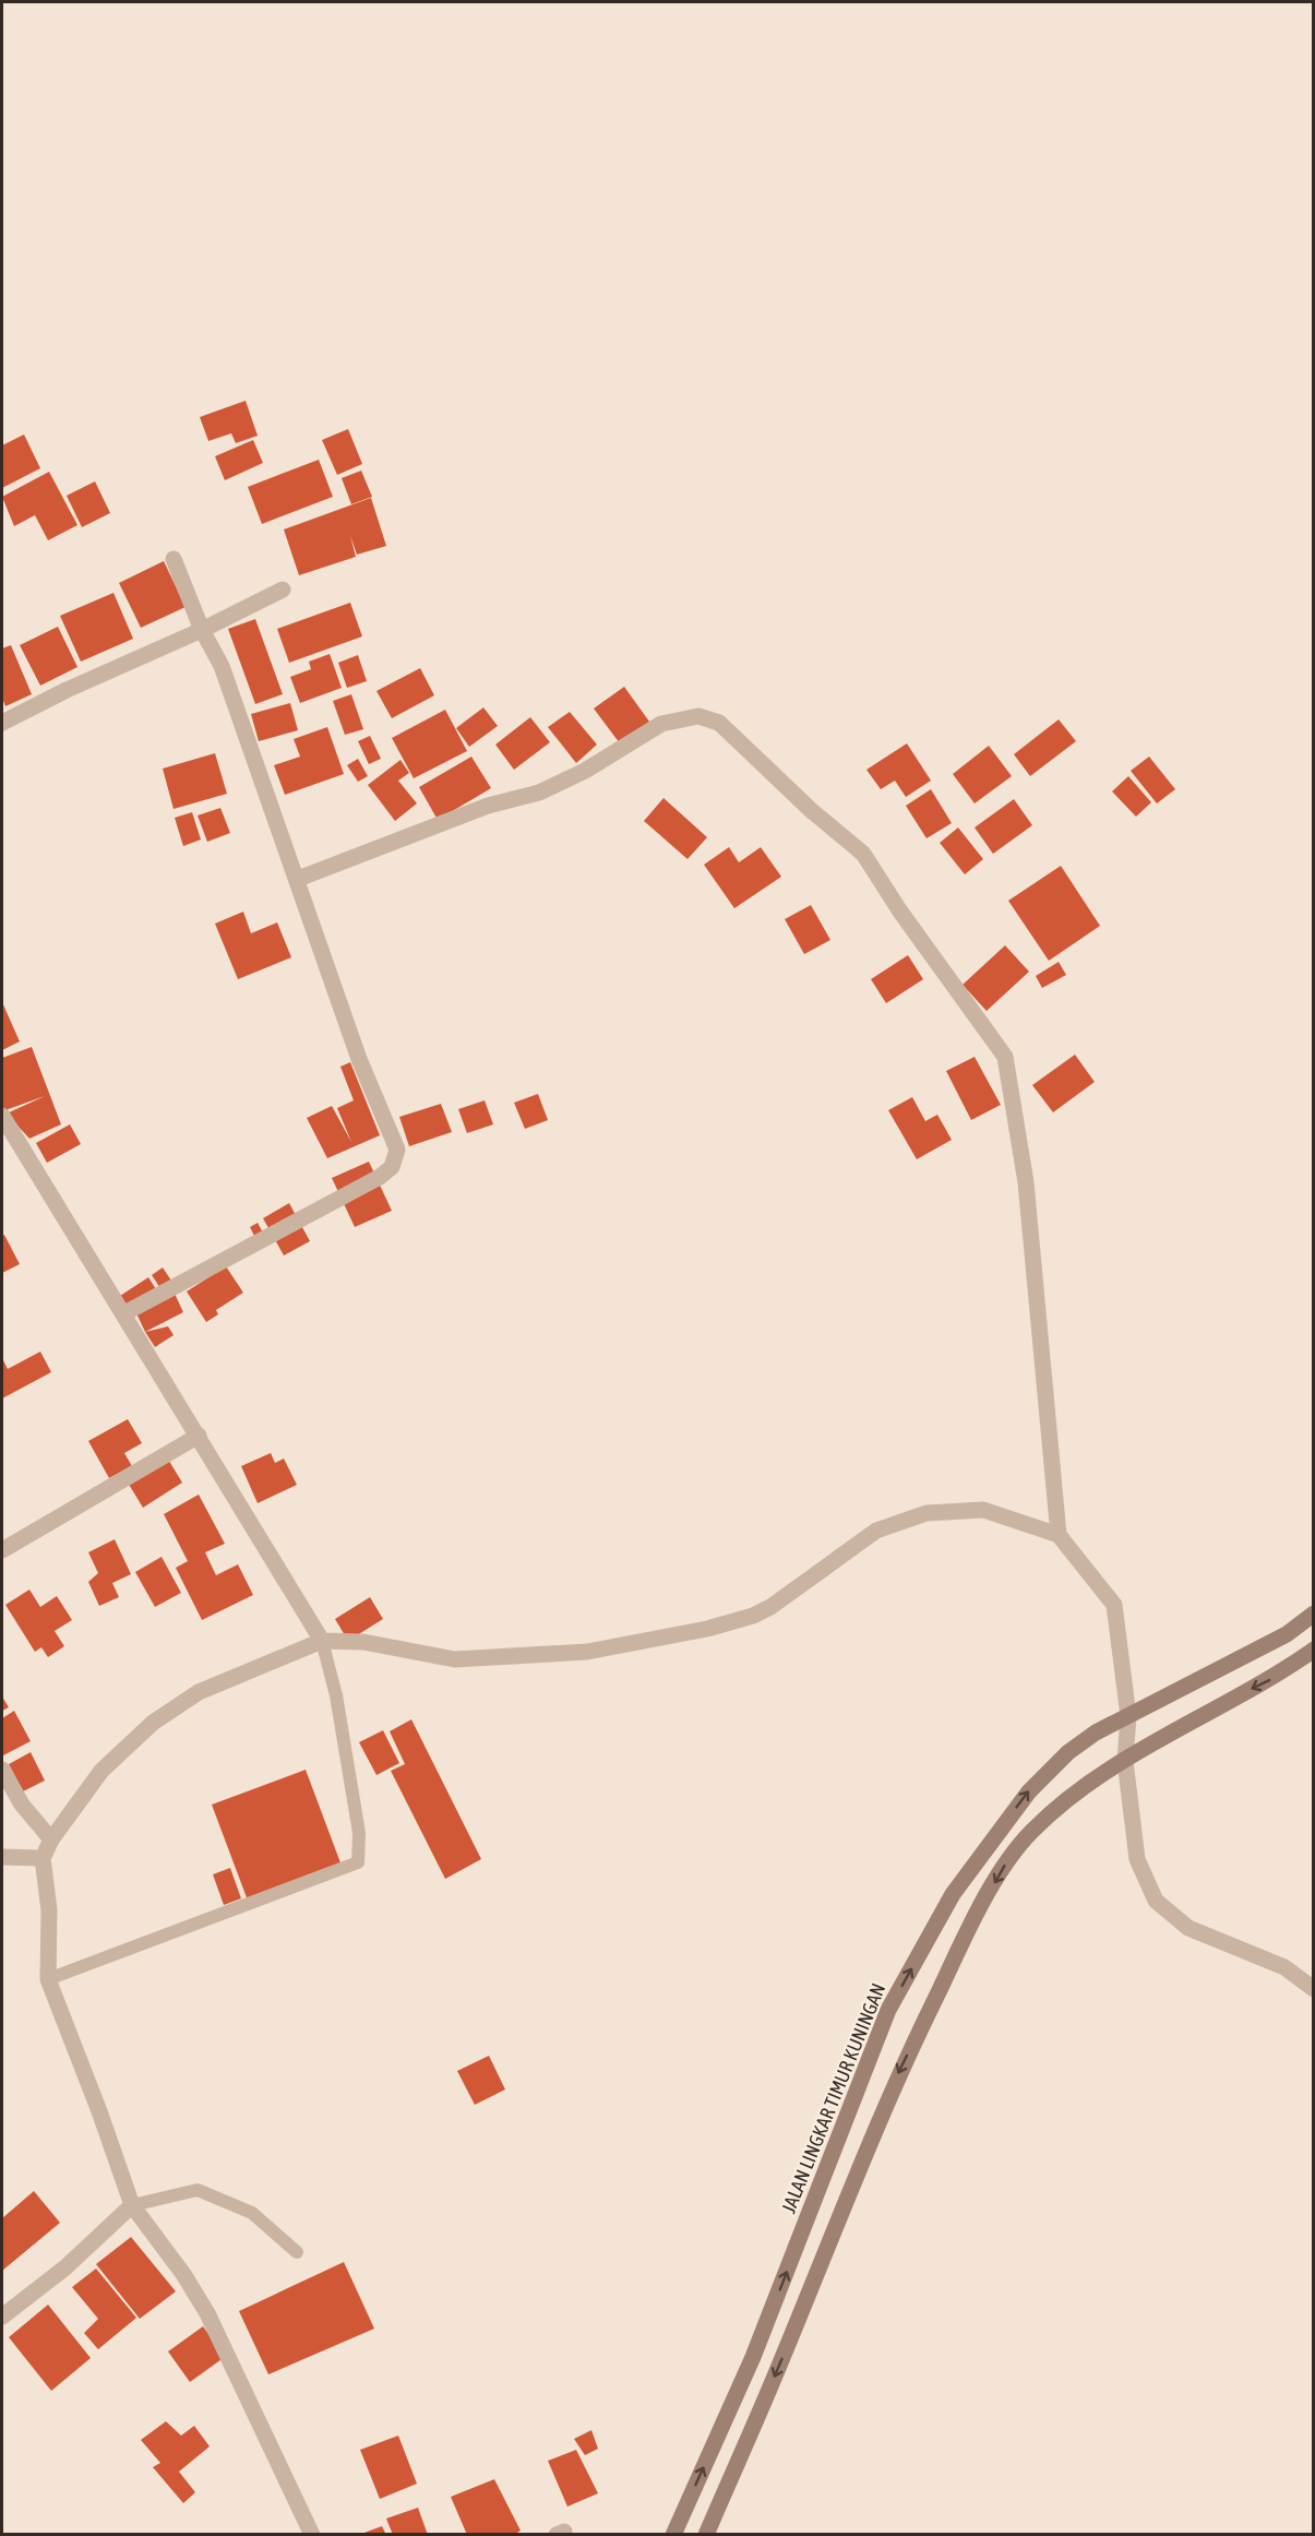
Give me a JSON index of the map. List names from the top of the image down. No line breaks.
{"streets":{"main road":["JALAN LINGKAR TIMUR KUNINGAN"]}}
